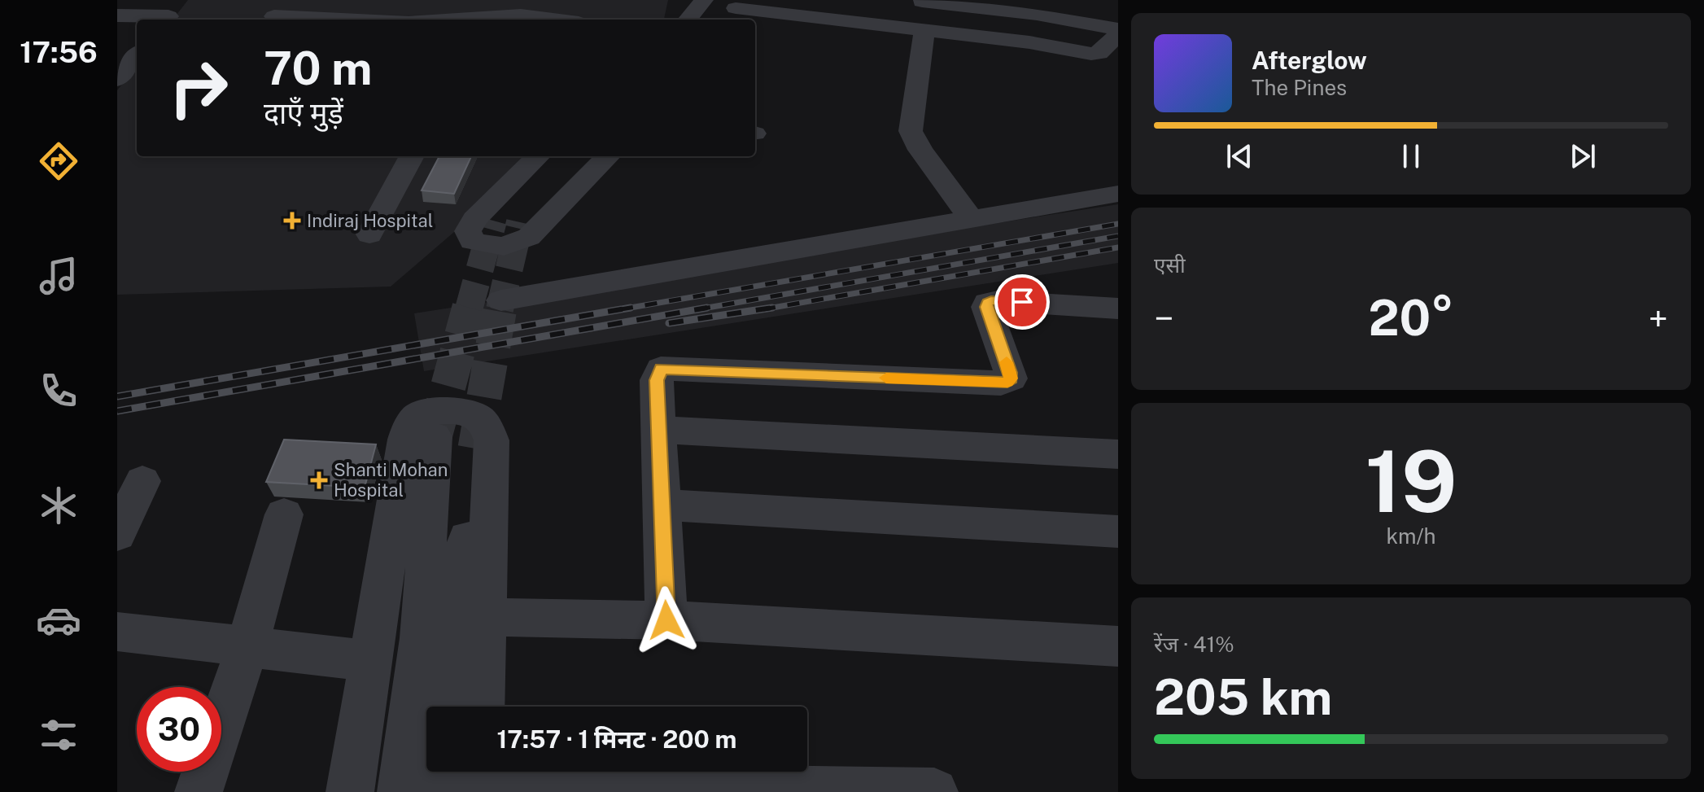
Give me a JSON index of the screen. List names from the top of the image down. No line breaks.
{"places":{"health":["Indiraj Hospital","Shanti Mohan Hospital"]},"page":{"tabs":"17:56","turn":["70 m","दाएँ मुड़ें"],"song":["Afterglow","The Pines"],"tile":["एसी",["19","km/h"],["रेंज · 41%","205 km"]],"heat":["−","20°","+"],"limit":"30","trip":"17:57 · 1 मिनट · 200 m"}}
